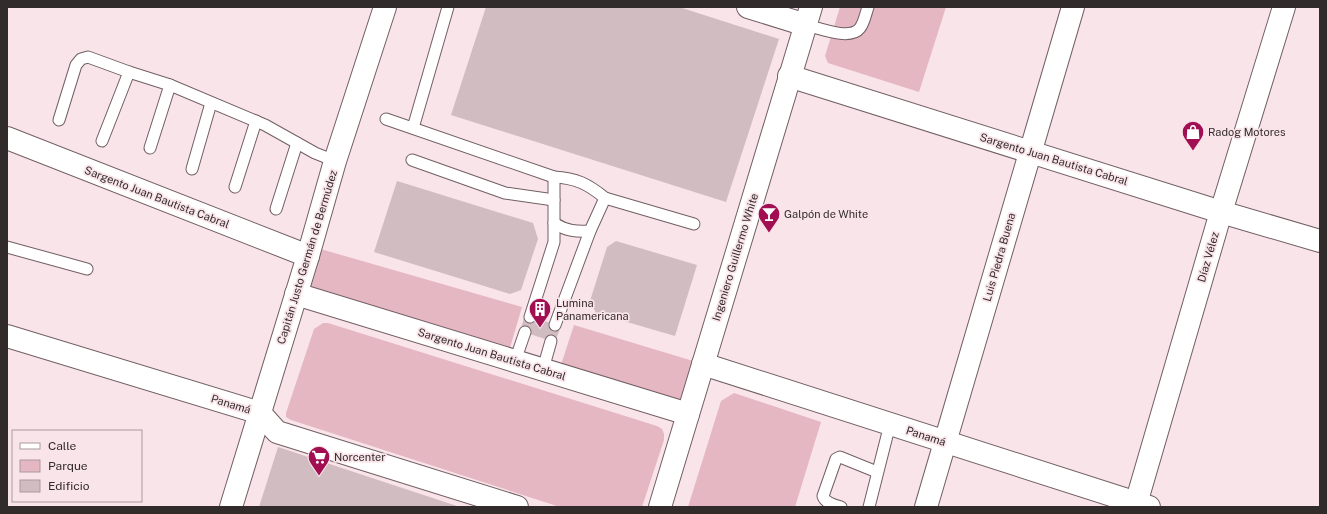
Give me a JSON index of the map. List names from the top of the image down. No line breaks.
{"streets":{"street":["Sargento Juan Bautista Cabral","Capitán Justo Germán de Bermúdez","Ingeniero Guillermo White","Luis Piedra Buena","Díaz Vélez","Panamá"]},"crossings":[["Sargento Juan Bautista Cabral","Capitán Justo Germán de Bermúdez"],["Sargento Juan Bautista Cabral","Ingeniero Guillermo White"],["Sargento Juan Bautista Cabral","Luis Piedra Buena"],["Sargento Juan Bautista Cabral","Díaz Vélez"],["Capitán Justo Germán de Bermúdez","Panamá"],["Ingeniero Guillermo White","Panamá"],["Luis Piedra Buena","Panamá"],["Díaz Vélez","Panamá"]],"places":{"shop":["Radog Motores"],"bar":["Galpón de White"],"building":["Lumina Panamericana"],"supermarket":["Norcenter"]},"legend":["Calle","Parque","Edificio"]}
